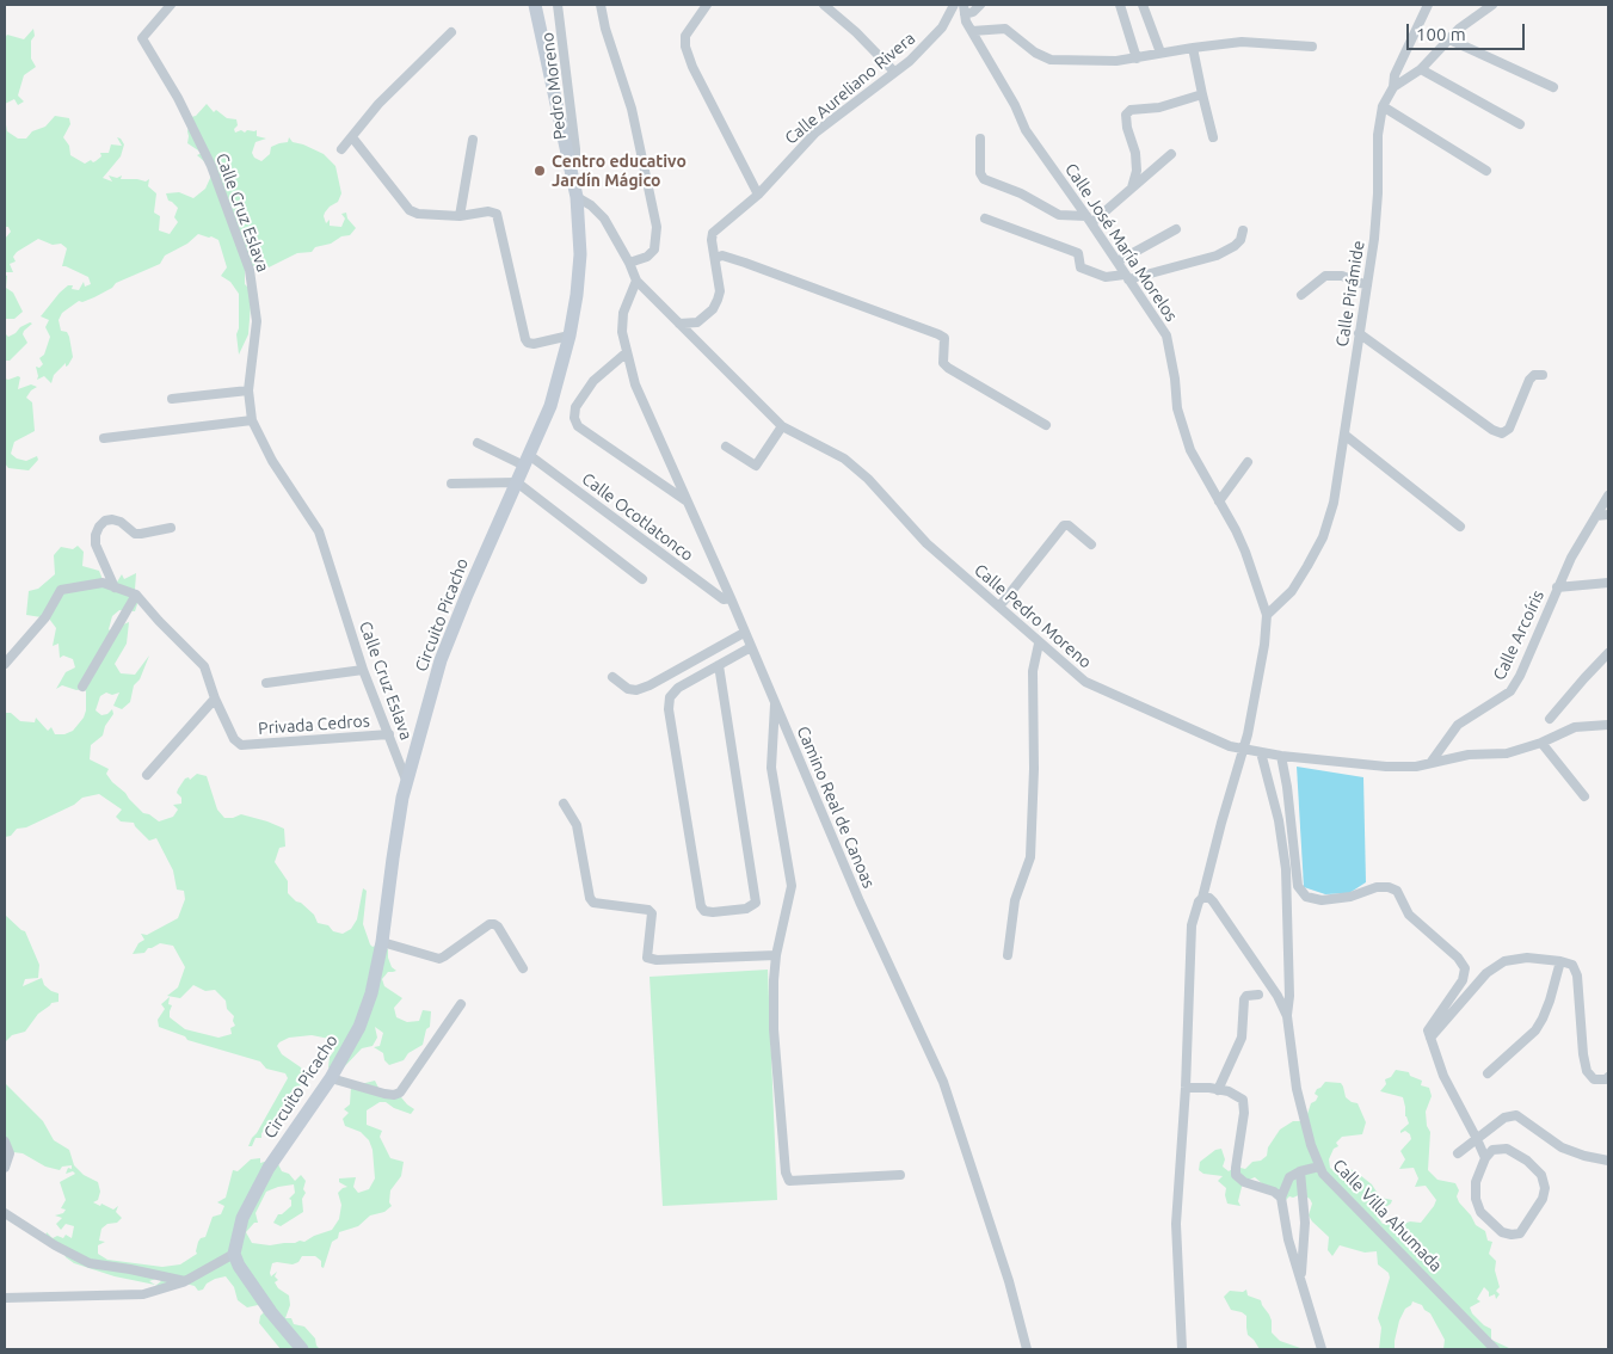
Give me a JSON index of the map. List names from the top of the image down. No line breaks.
{"streets":{"main road":["Circuito Picacho"],"street":["Pedro Moreno","Calle Aureliano Rivera","Calle Cruz Eslava","Calle José María Morelos","Calle Pirámide","Calle Ocotlatonco","Calle Pedro Moreno","Calle Arcoíris","Privada Cedros","Camino Real de Canoas","Calle Villa Ahumada"]},"crossings":[["Pedro Moreno","Circuito Picacho"],["Calle Aureliano Rivera","Calle Pedro Moreno"],["Calle Cruz Eslava","Circuito Picacho"],["Calle Cruz Eslava","Privada Cedros"],["Calle José María Morelos","Calle Pirámide"],["Calle José María Morelos","Calle Pedro Moreno"],["Calle José María Morelos","Calle Villa Ahumada"],["Calle Ocotlatonco","Circuito Picacho"],["Calle Ocotlatonco","Camino Real de Canoas"],["Circuito Picacho","Calle Pedro Moreno"],["Calle Pedro Moreno","Calle Arcoíris"],["Calle Pedro Moreno","Camino Real de Canoas"]],"places":["Centro educativo Jardín Mágico"],"scale_bar":"100 m"}
